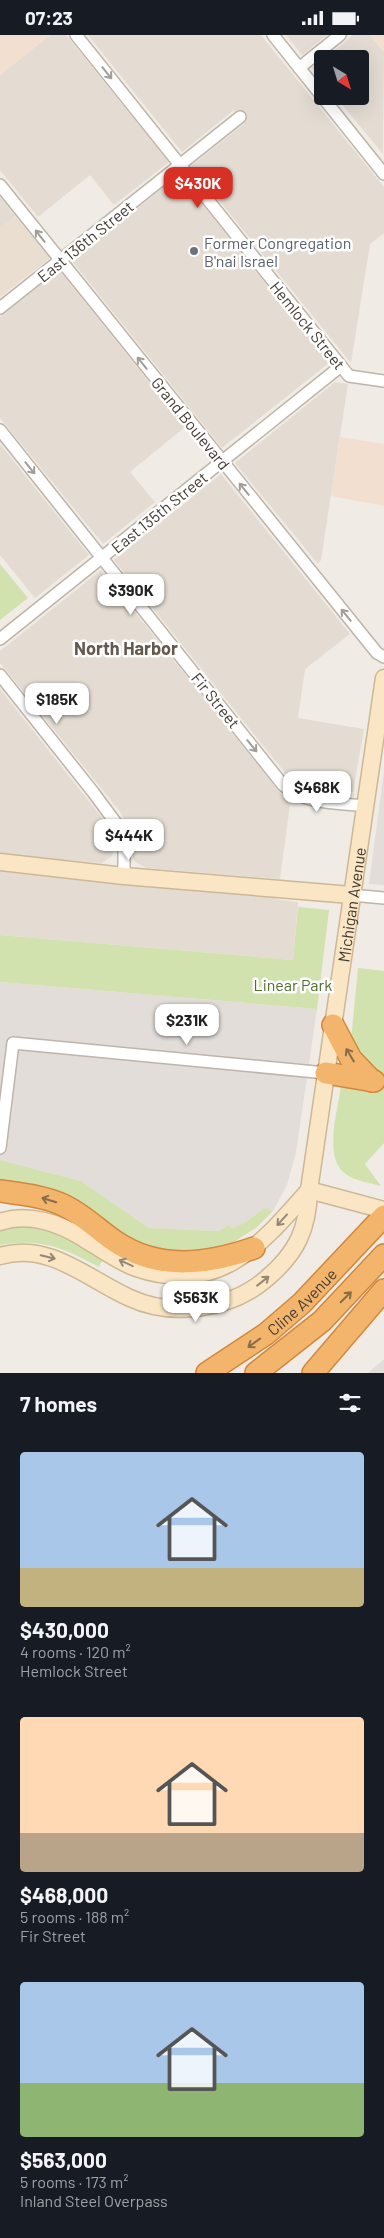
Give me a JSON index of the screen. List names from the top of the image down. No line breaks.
{"streets":{"highway":["Cline Avenue"],"main road":["Michigan Avenue"],"street":["East 136th Street","Hemlock Street","Grand Boulevard","East 135th Street","Fir Street"]},"crossings":[["East 136th Street","Hemlock Street"],["East 136th Street","Grand Boulevard"],["Hemlock Street","East 135th Street"],["Grand Boulevard","East 135th Street"],["East 135th Street","Fir Street"],["Fir Street","Michigan Avenue"]],"one_way":["Hemlock Street","Grand Boulevard","Fir Street"],"districts":["North Harbor"],"parks":["Linear Park"],"places":["Former Congregation B'nai Israel"],"north":"bottom right","page":{"status":"07:23","price":["$430K","$390K","$185K","$468K","$444K","$231K","$563K"],"heading":"7 homes","list":[{"name":"$430,000","note":"4 rooms · 120 m² · Hemlock Street"},{"name":"$468,000","note":"5 rooms · 188 m² · Fir Street"},{"name":"$563,000","note":"5 rooms · 173 m² · Inland Steel Overpass"}]}}
